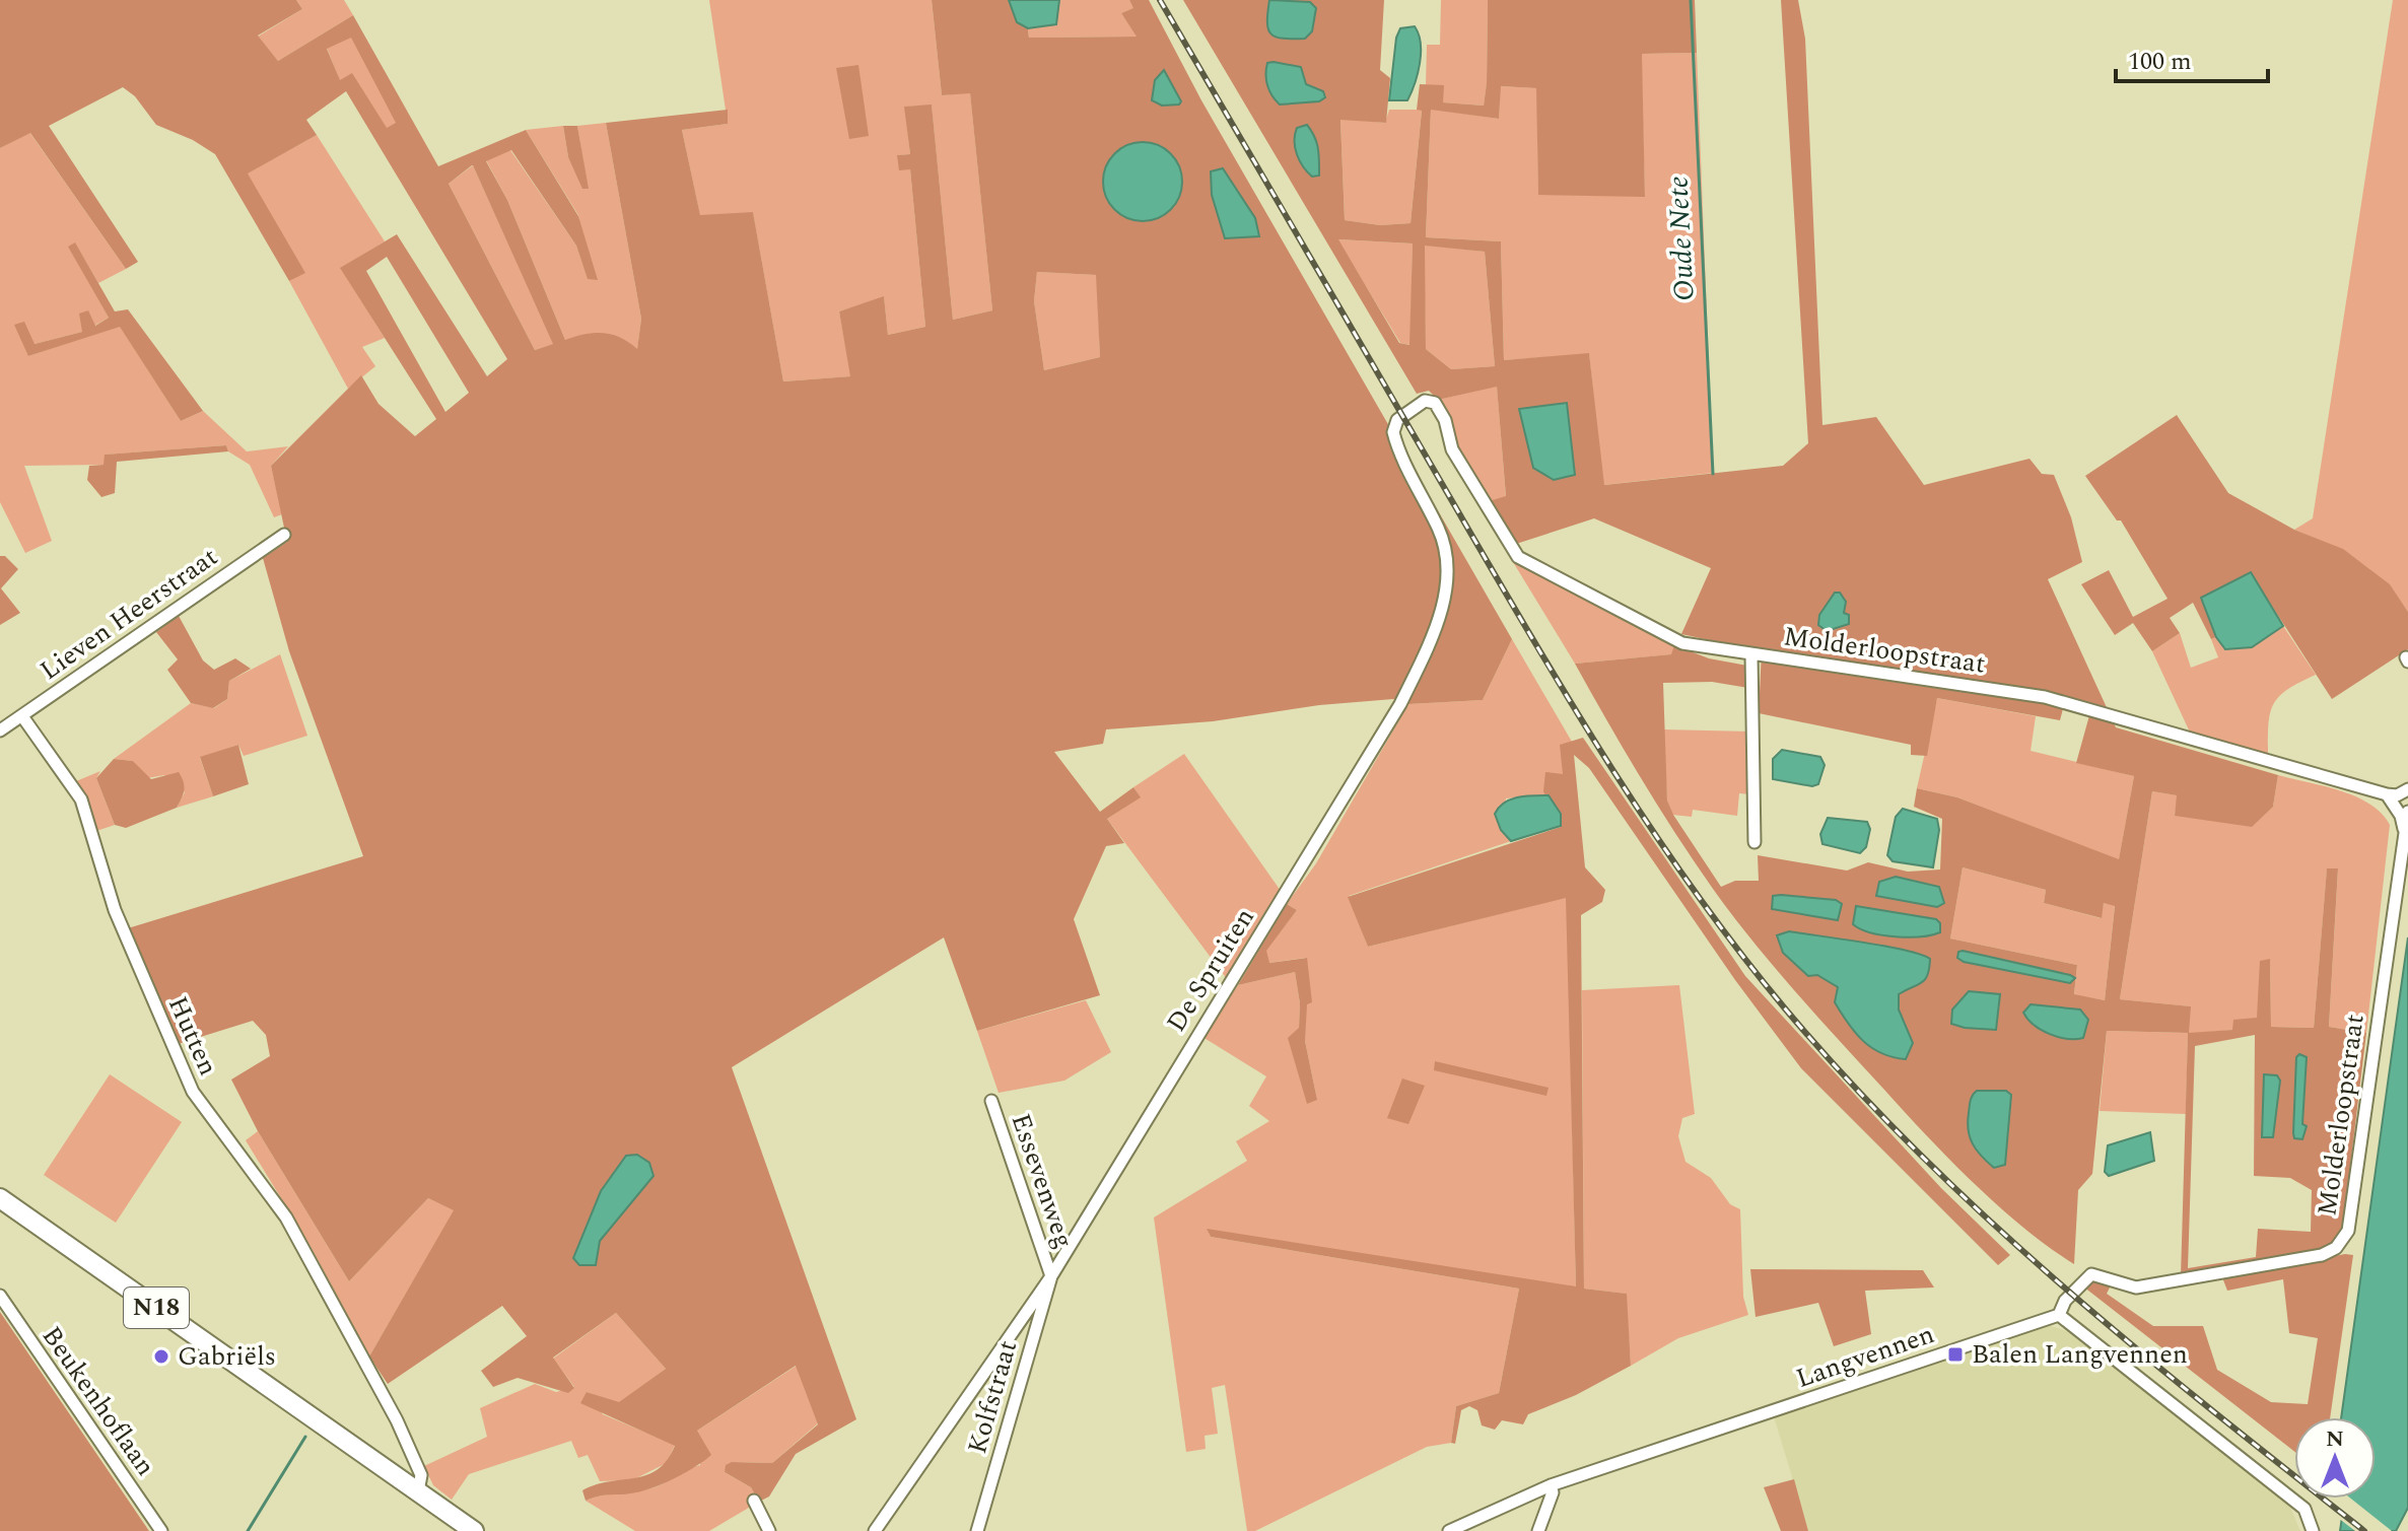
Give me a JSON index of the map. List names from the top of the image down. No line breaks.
{"streets":{"main road":["N18"],"street":["Lieven Heerstraat","Molderloopstraat","De Spruiten","Hutten","Essevenweg","Langvennen","Kolfstraat","Beukenhoflaan"]},"crossings":[["Lieven Heerstraat","Hutten"],["Molderloopstraat","De Spruiten"],["Molderloopstraat","Langvennen"],["De Spruiten","Essevenweg"],["De Spruiten","Kolfstraat"],["Hutten","N18"],["Essevenweg","Kolfstraat"]],"water":["Oude Nete"],"places":{"transit":["Balen Langvennen"],"other":["Gabriëls"]},"scale_bar":"100 m","north":"top"}
